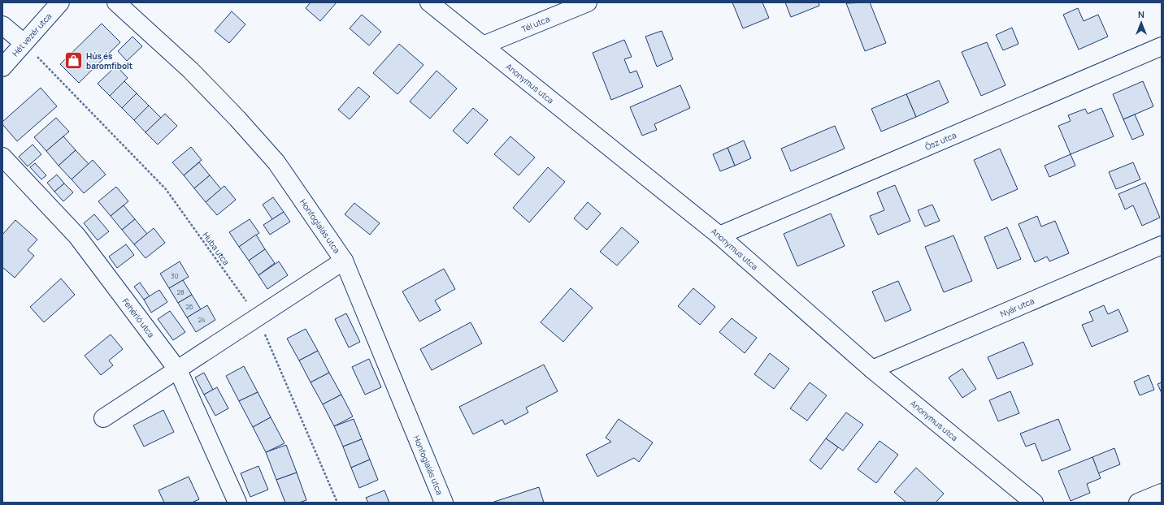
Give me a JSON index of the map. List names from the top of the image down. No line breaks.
{"streets":{"street":["Tél utca","Hét vezér utca","Anonymus utca","Ősz utca","Honfoglalás utca","Nyár utca","Fehérló utca"],"path":["Huba utca"]},"crossings":[["Tél utca","Anonymus utca"],["Hét vezér utca","Huba utca"],["Anonymus utca","Ősz utca"],["Anonymus utca","Nyár utca"]],"places":{"shop":["Hús és baromfibolt"]},"house_numbers":["30","28","26","24"],"north":"top"}
